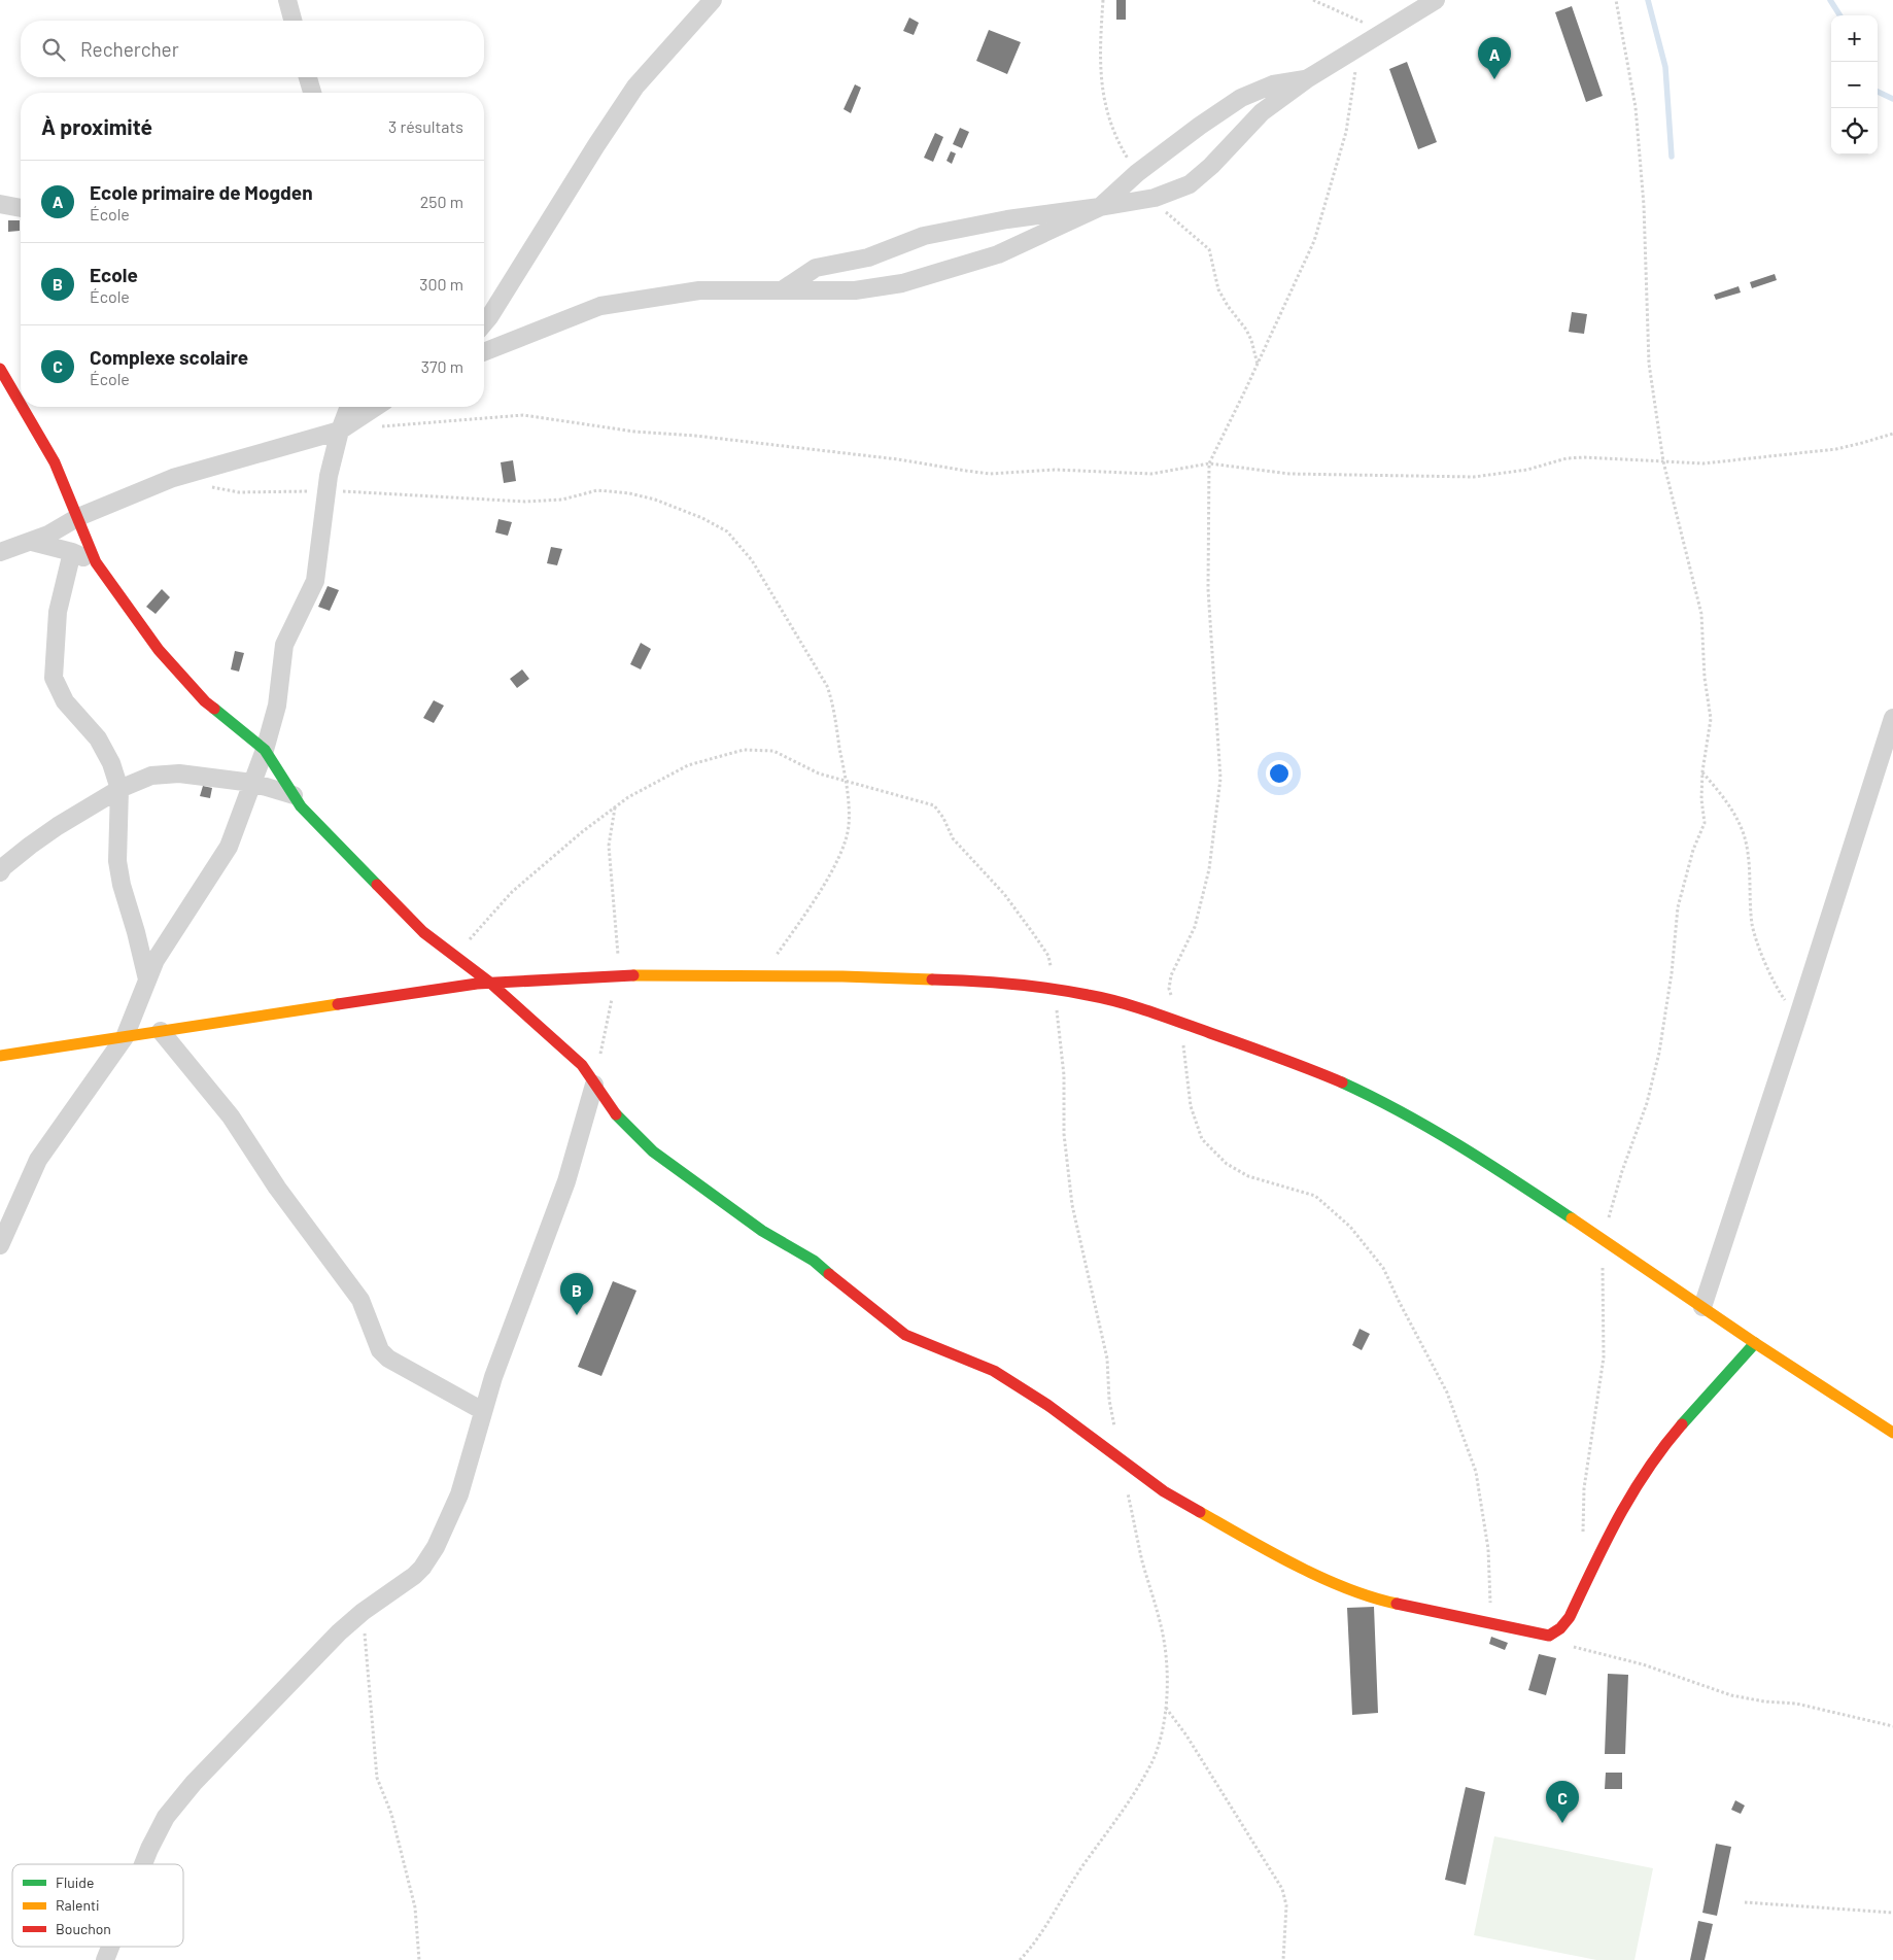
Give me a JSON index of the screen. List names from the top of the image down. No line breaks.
{"legend":["Fluide","Ralenti","Bouchon"],"page":{"map_buttons":["+","−"],"search":"Rechercher","pins":["A","B","C"],"heading":["À proximité","3 résultats"],"list":[{"mark":"A","name":"Ecole primaire de Mogden","note":"École","value":"250 m"},{"mark":"B","name":"Ecole","note":"École","value":"300 m"},{"mark":"C","name":"Complexe scolaire","note":"École","value":"370 m"}]}}
